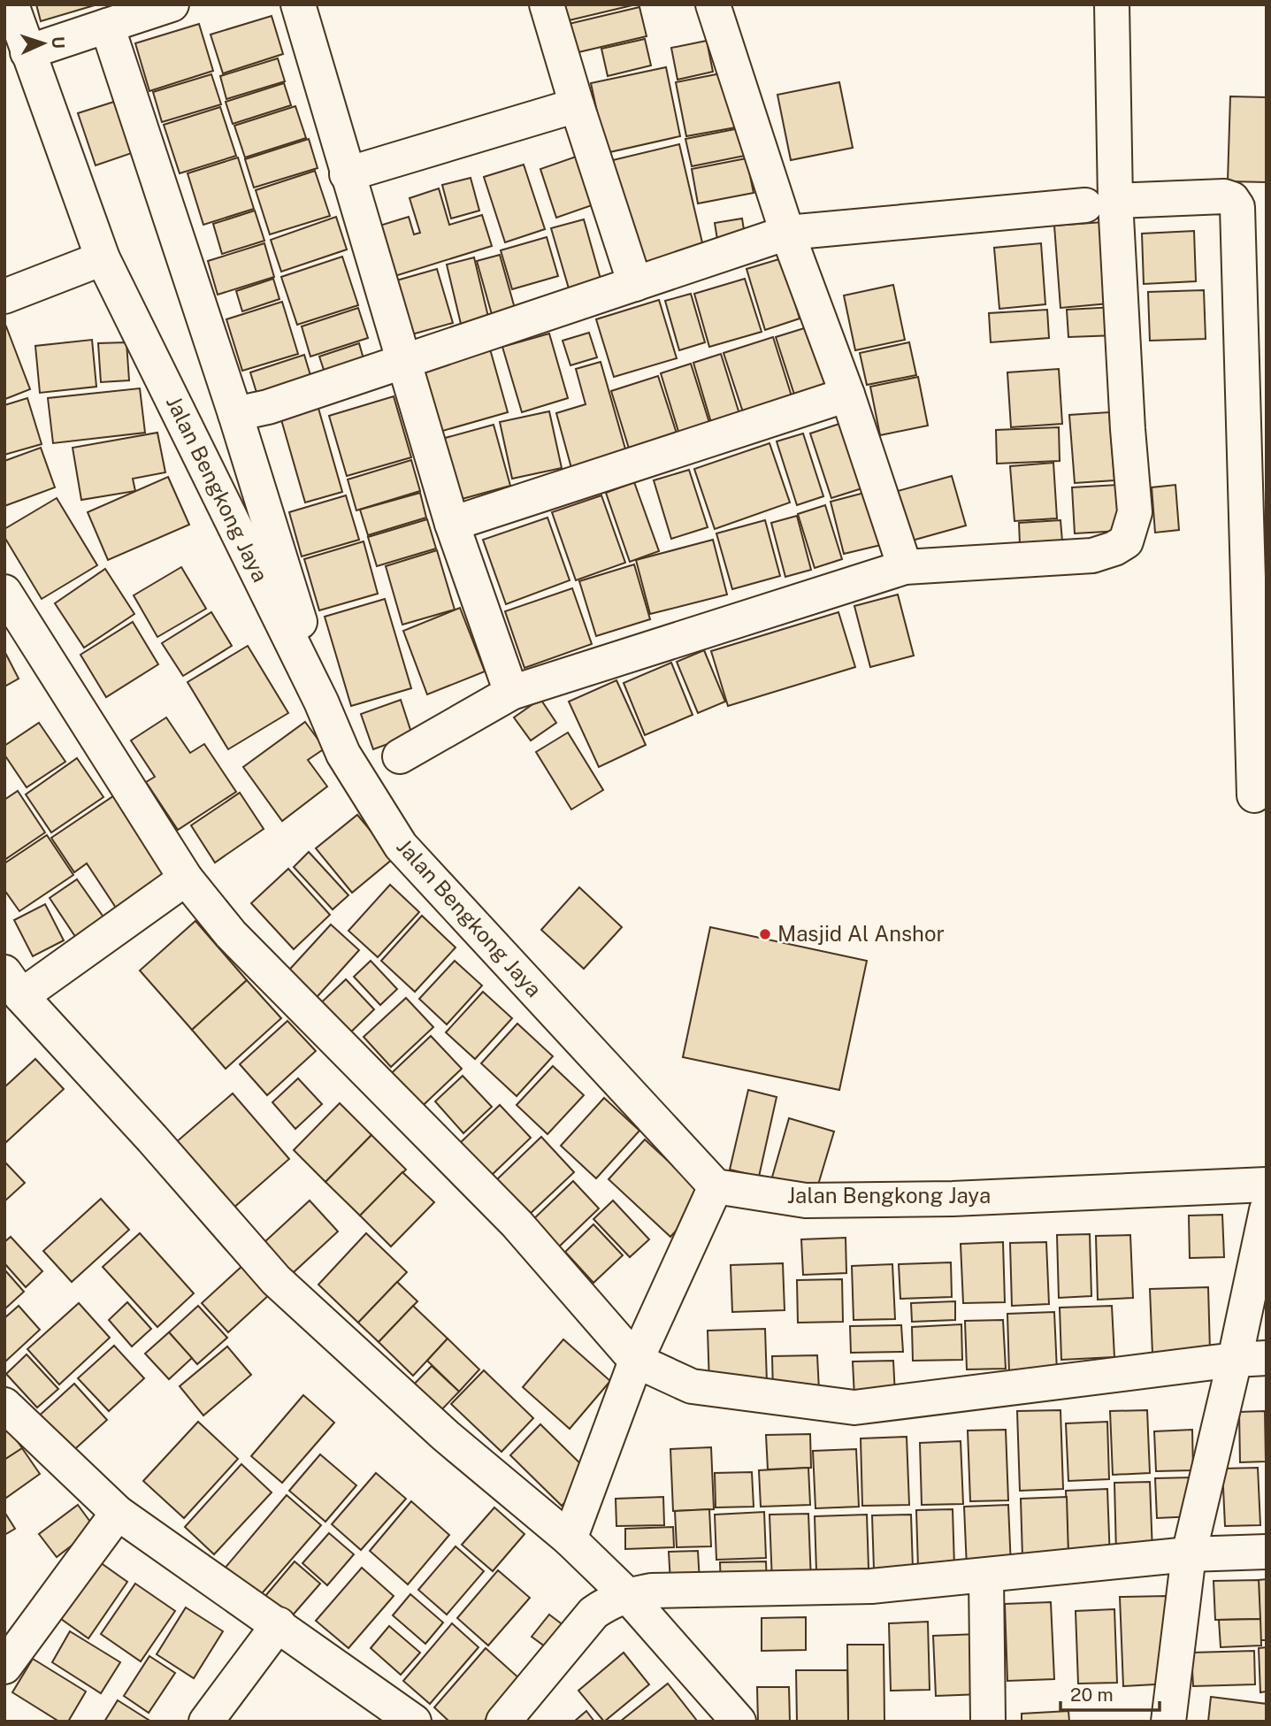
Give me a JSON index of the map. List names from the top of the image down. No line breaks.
{"streets":{"street":["Jalan Bengkong Jaya"]},"places":["Masjid Al Anshor"],"scale_bar":"20 m","north":"right"}
